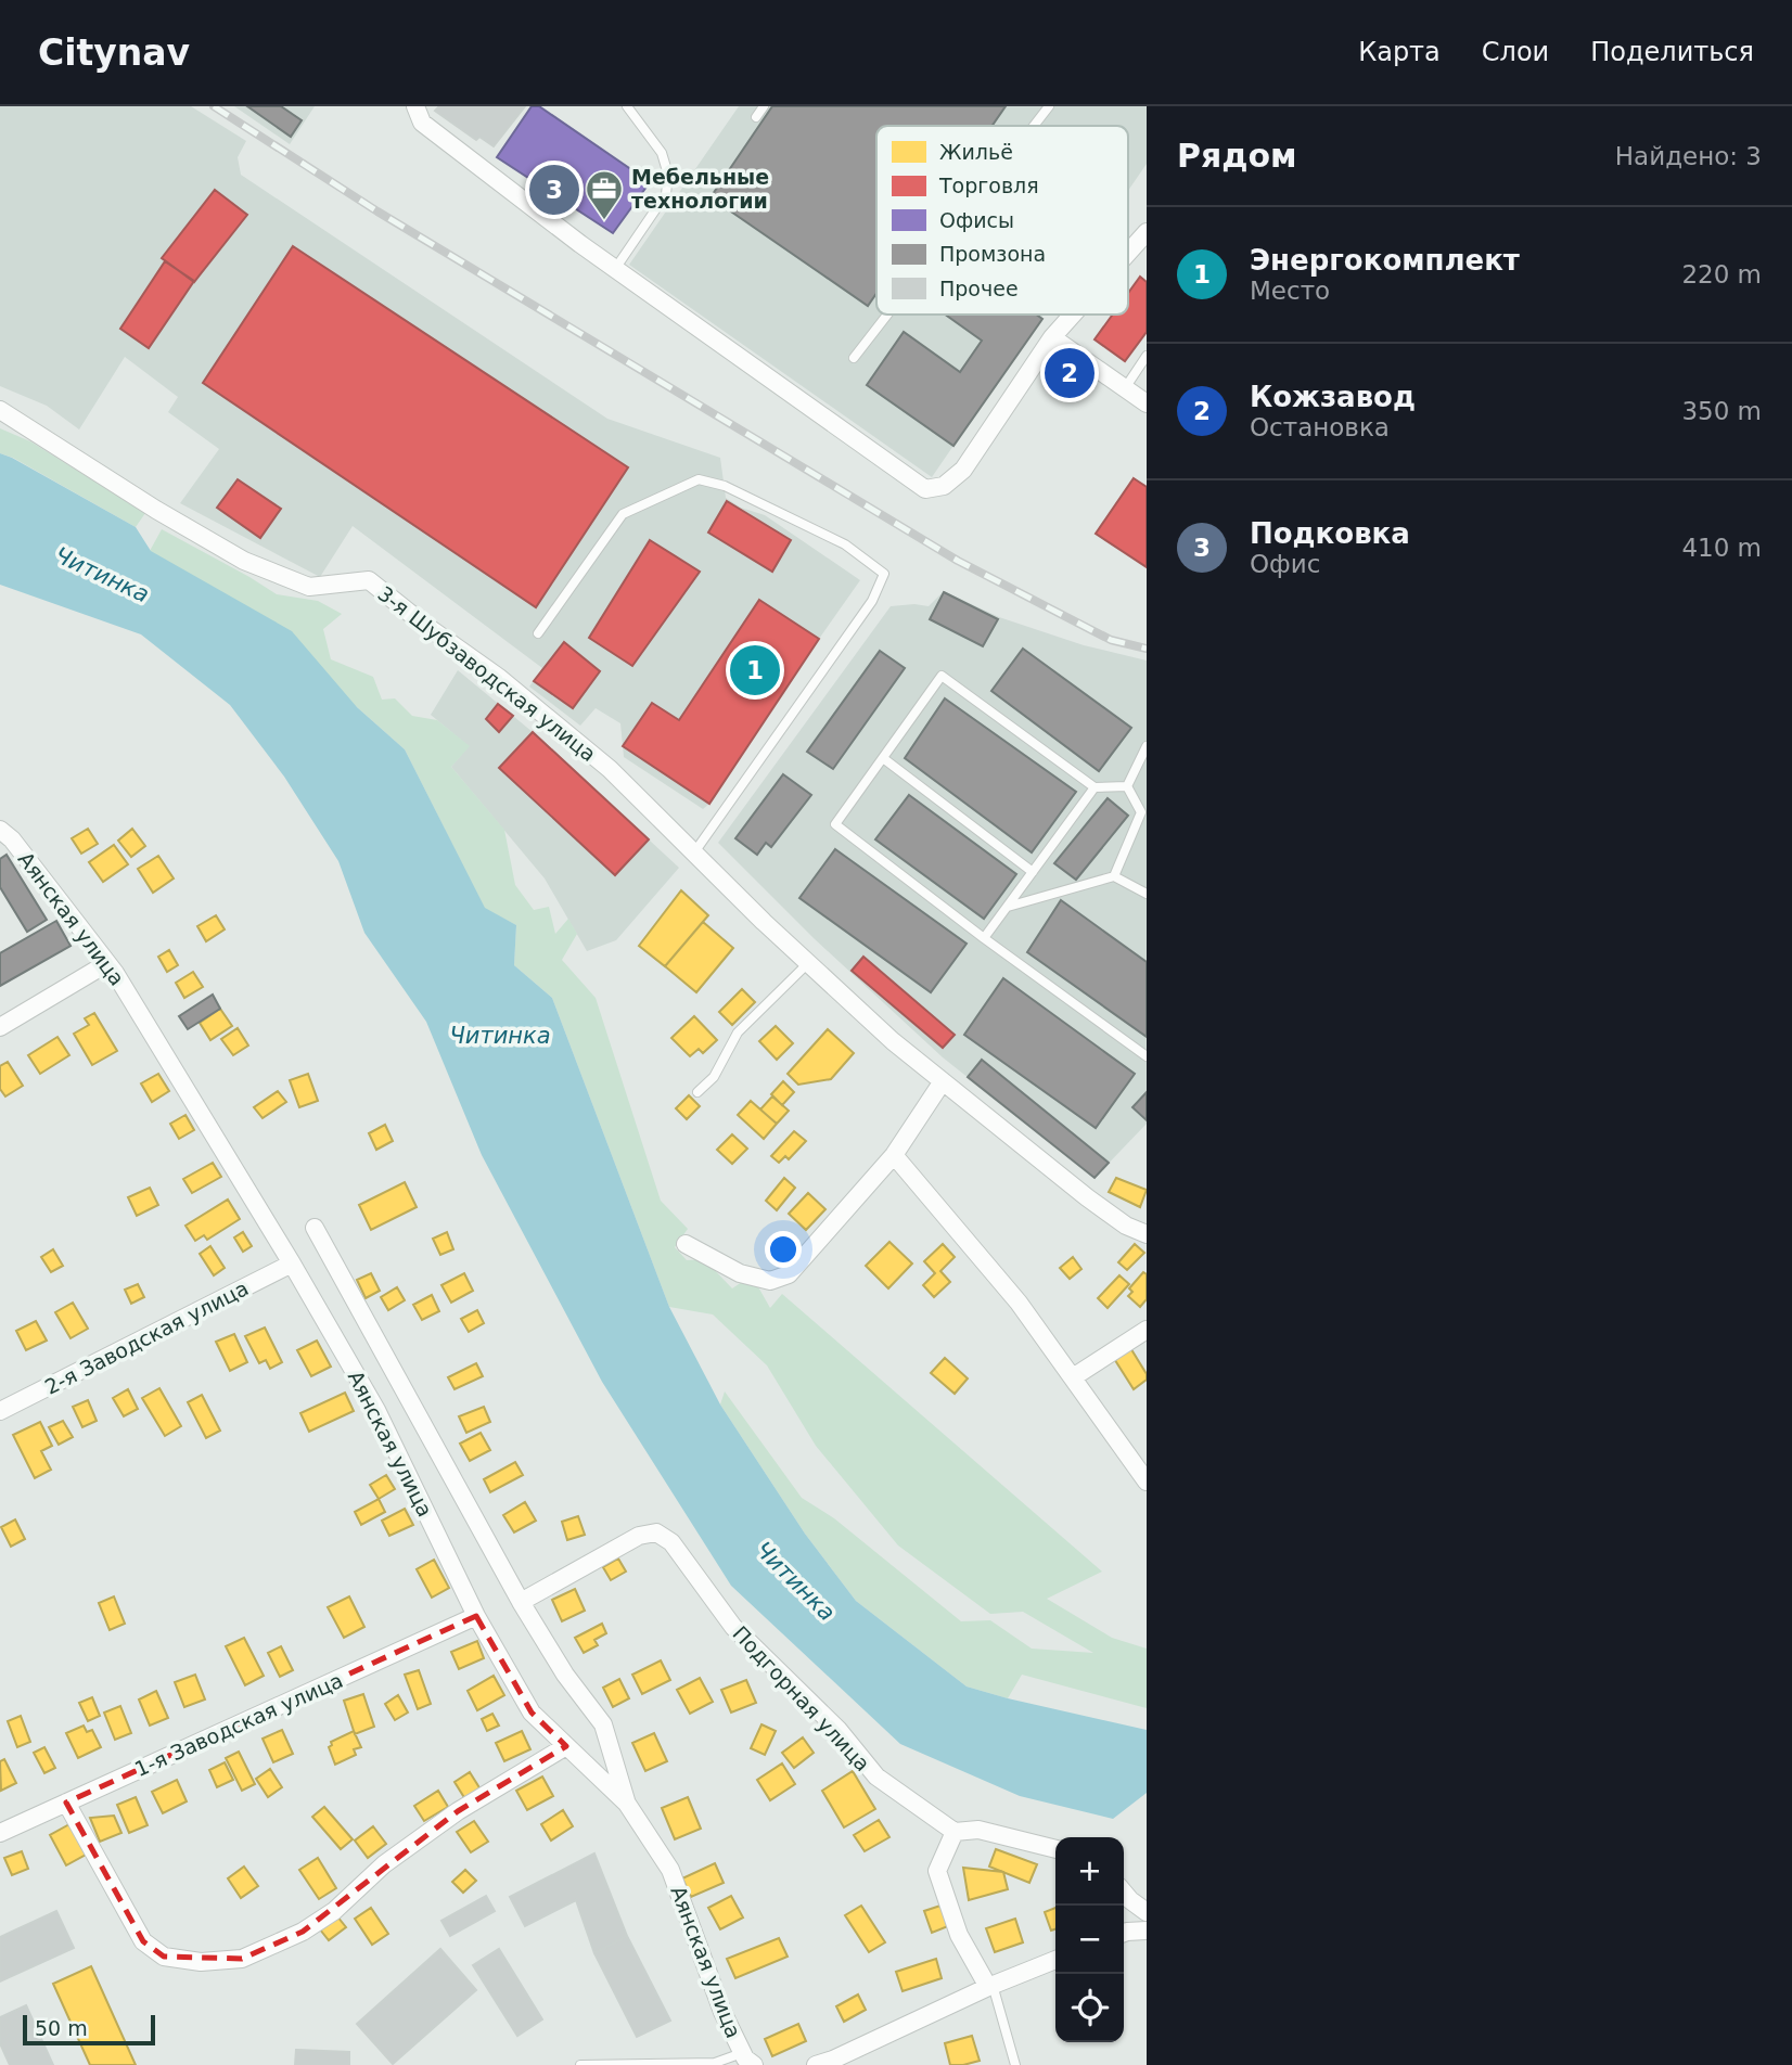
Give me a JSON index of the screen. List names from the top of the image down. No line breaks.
{"streets":{"street":["3-я Шубзаводская улица","Аянская улица","2-я Заводская улица","Подгорная улица","1-я Заводская улица"]},"crossings":[["Аянская улица","2-я Заводская улица"],["Аянская улица","1-я Заводская улица"]],"water":["Читинка"],"places":{"office":["Мебельные технологии"]},"legend":["Жильё","Торговля","Офисы","Промзона","Прочее"],"scale_bar":"50 m","page":{"header":"Citynav","nav":["Карта","Слои","Поделиться"],"heading":["Рядом","Найдено: 3"],"pins":["3","2","1"],"list":[{"mark":"1","name":"Энергокомплект","note":"Место","value":"220 m"},{"mark":"2","name":"Кожзавод","note":"Остановка","value":"350 m"},{"mark":"3","name":"Подковка","note":"Офис","value":"410 m"}],"map_buttons":["+","−"],"scale":"50 m"}}
